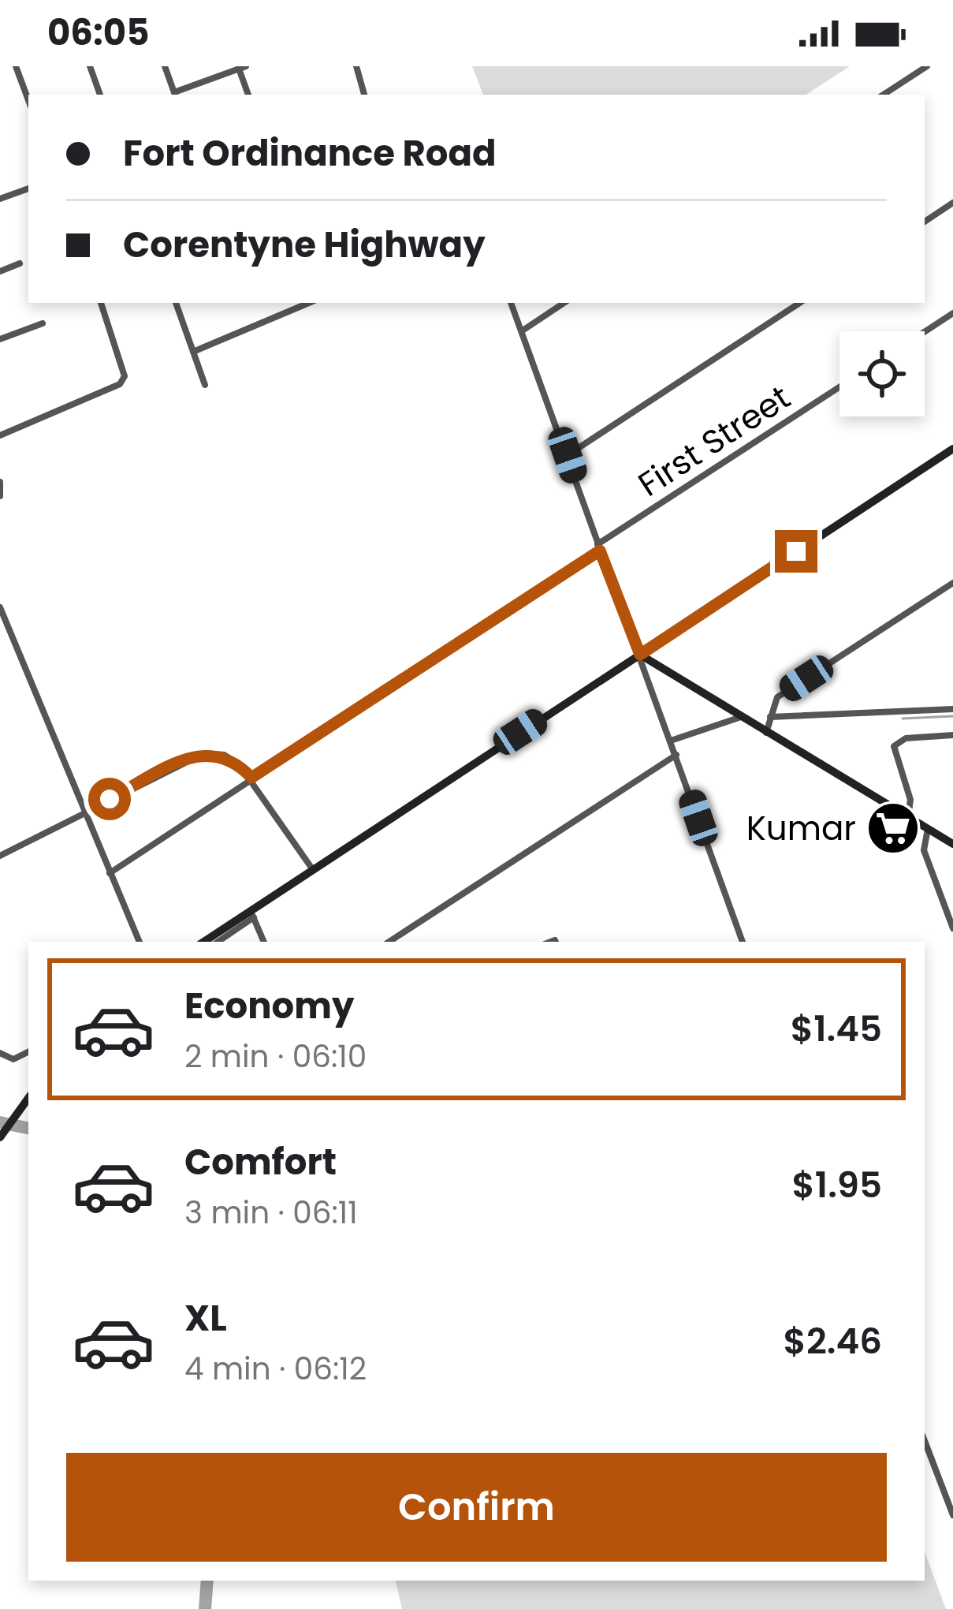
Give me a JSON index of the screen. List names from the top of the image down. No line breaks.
{"streets":{"street":["First Street"]},"places":{"supermarket":["Kumar"]},"page":{"status":"06:05","banner":["Fort Ordinance Road","Corentyne Highway"],"list":[{"name":"Economy","note":"2 min · 06:10","value":"$1.45"},{"name":"Comfort","note":"3 min · 06:11","value":"$1.95"},{"name":"XL","note":"4 min · 06:12","value":"$2.46"}],"buttons":"Confirm"}}
